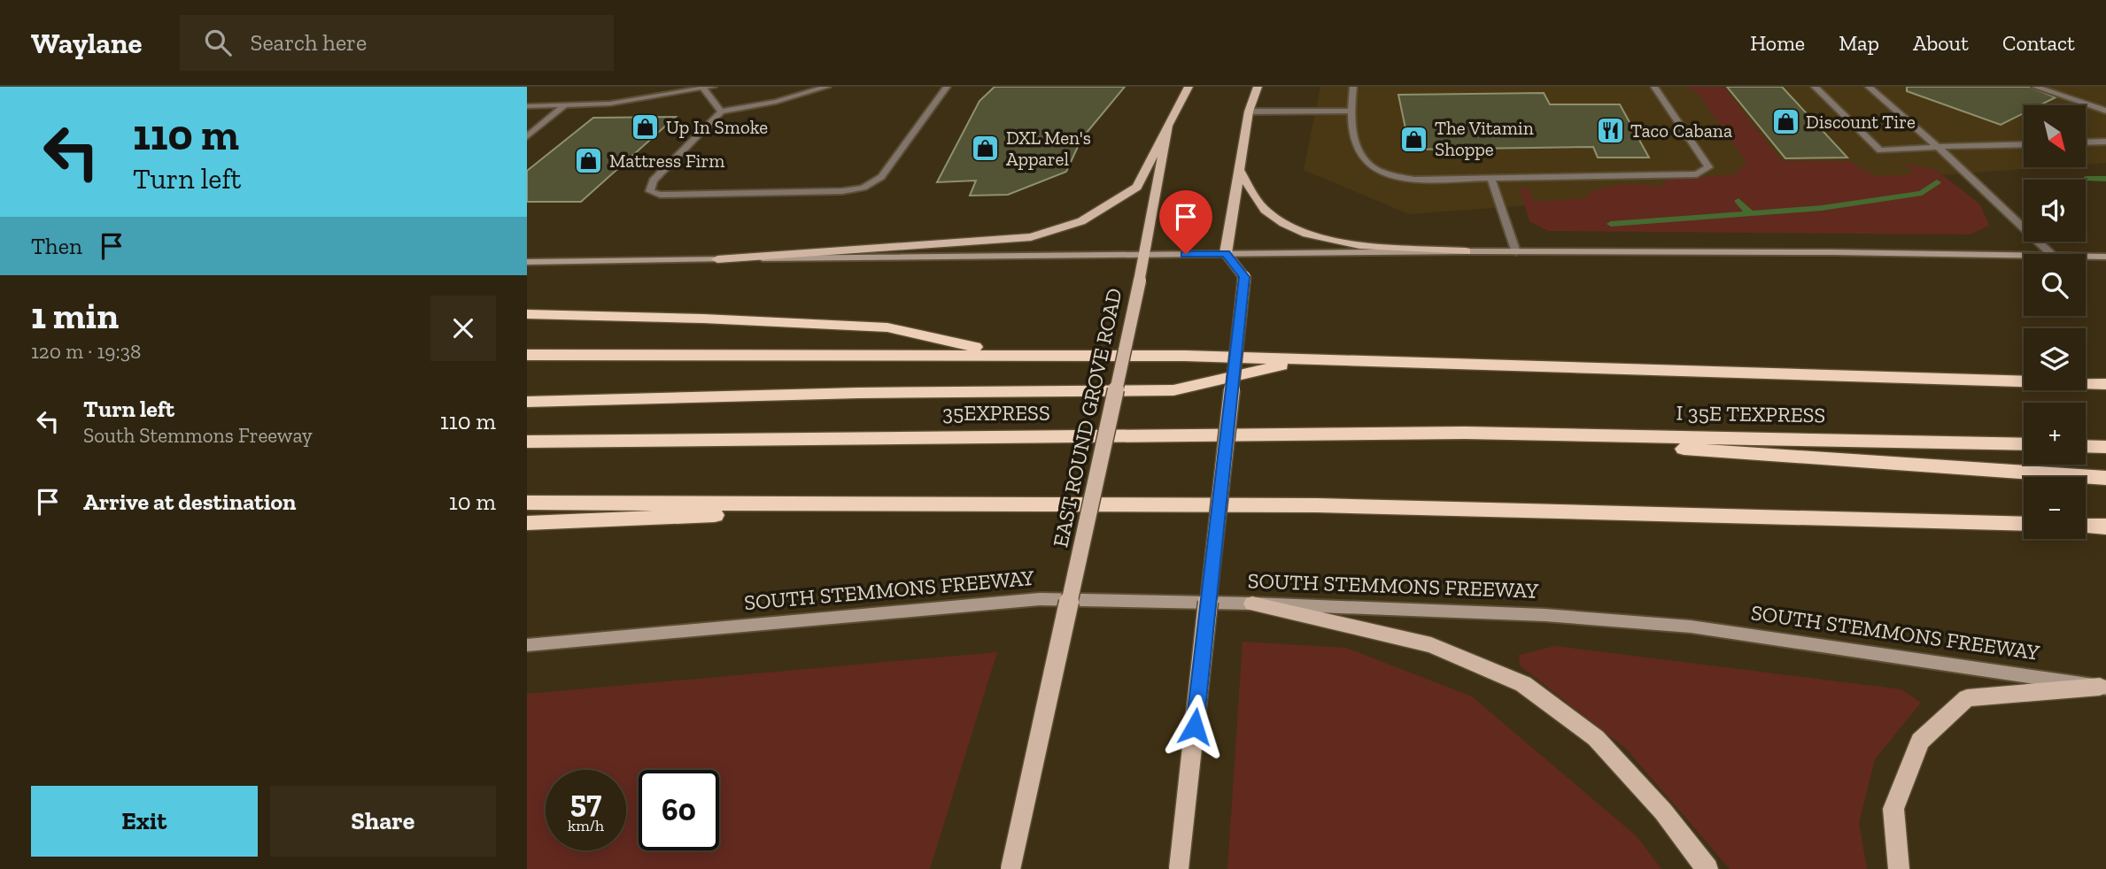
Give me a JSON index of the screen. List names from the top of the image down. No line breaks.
{"streets":{"highway":["35EXPRESS","I 35E TEXPRESS"],"main road":["EAST ROUND GROVE ROAD","SOUTH STEMMONS FREEWAY"]},"crossings":[["35EXPRESS","I 35E TEXPRESS"]],"places":{"shop":["Discount Tire","Up In Smoke","The Vitamin Shoppe","DXL Men's Apparel","Mattress Firm"],"restaurant":["Taco Cabana"]},"north":"bottom right","page":{"header":"Waylane","search":"Search here","nav":["Home","Map","About","Contact"],"turn":["110 m","Turn left"],"map_buttons":["+","−"],"then":"Then","heading":["1 min","120 m · 19:38"],"list":[{"name":"Turn left","note":"South Stemmons Freeway","value":"110 m"},{"name":"Arrive at destination","value":"10 m"}],"speed":"57 km/h","limit":"60","buttons":["Exit","Share"]}}
